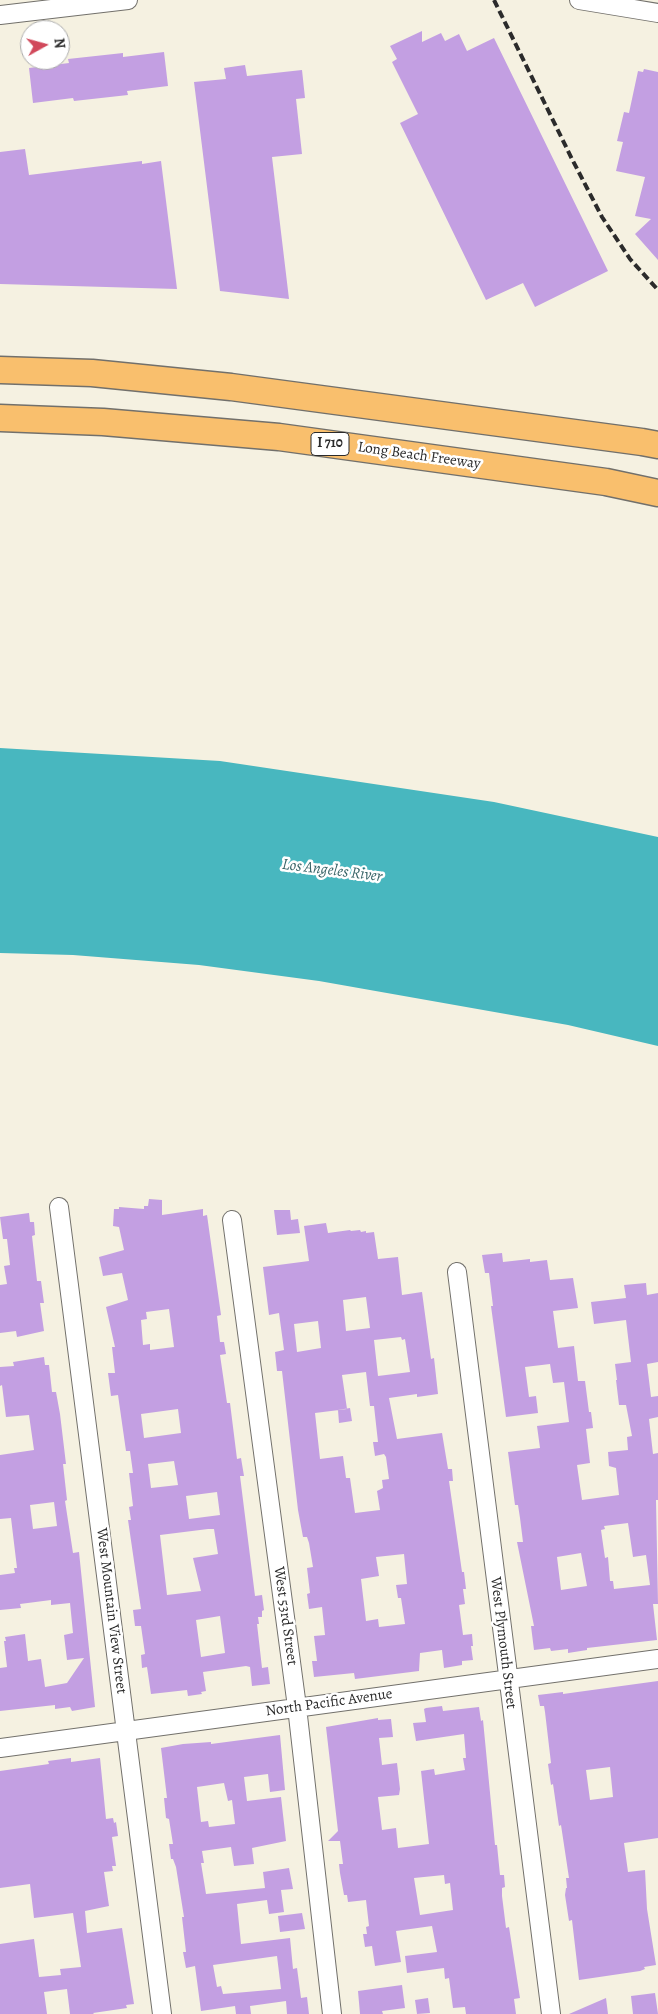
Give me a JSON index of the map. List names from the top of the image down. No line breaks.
{"streets":{"highway":["I 710","Long Beach Freeway"],"street":["West Mountain View Street","West 53rd Street","West Plymouth Street","North Pacific Avenue"]},"crossings":[["West Mountain View Street","North Pacific Avenue"],["West 53rd Street","North Pacific Avenue"],["West Plymouth Street","North Pacific Avenue"]],"water":["Los Angeles River"],"north":"right"}
